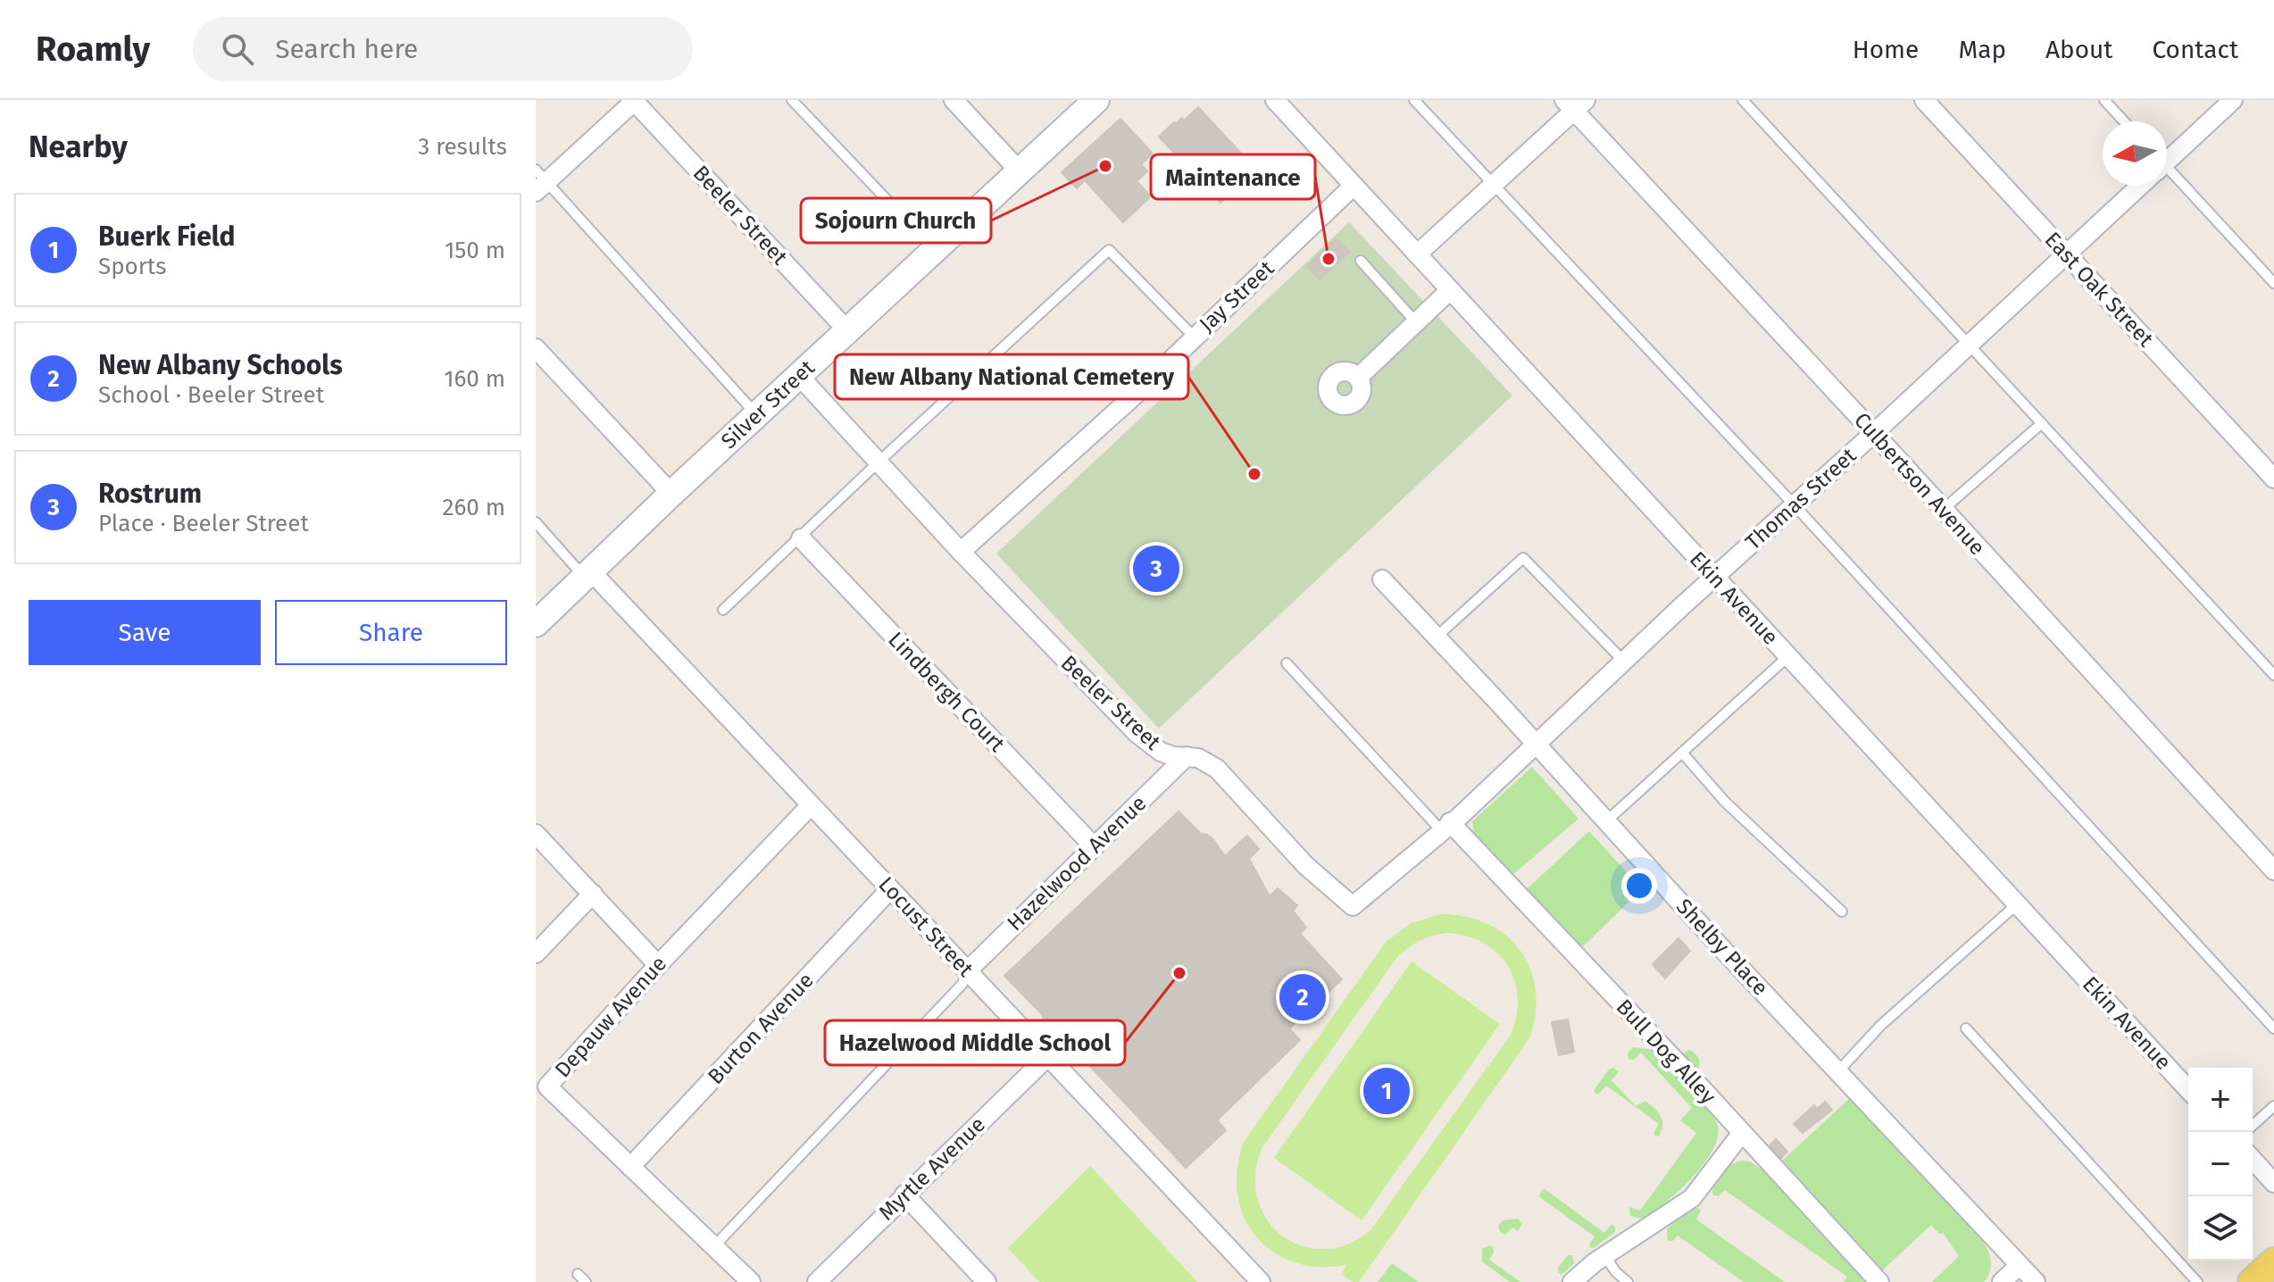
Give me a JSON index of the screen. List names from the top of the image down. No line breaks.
{"streets":{"main road":["Silver Street"],"street":["Beeler Street","East Oak Street","Jay Street","Culbertson Avenue","Thomas Street","Ekin Avenue","Lindbergh Court","Hazelwood Avenue","Locust Street","Shelby Place","Depauw Avenue","Burton Avenue","Bull Dog Alley","Myrtle Avenue"]},"crossings":[["Beeler Street","Jay Street"],["Beeler Street","Silver Street"],["Beeler Street","Thomas Street"],["Beeler Street","Hazelwood Avenue"],["Beeler Street","Bull Dog Alley"],["East Oak Street","Thomas Street"],["Jay Street","Ekin Avenue"],["Silver Street","Locust Street"],["Culbertson Avenue","Thomas Street"],["Thomas Street","Ekin Avenue"],["Thomas Street","Shelby Place"],["Thomas Street","Bull Dog Alley"],["Lindbergh Court","Hazelwood Avenue"],["Hazelwood Avenue","Locust Street"],["Locust Street","Depauw Avenue"],["Locust Street","Burton Avenue"],["Locust Street","Myrtle Avenue"],["Depauw Avenue","Burton Avenue"]],"places":["Sojourn Church","Maintenance","New Albany National Cemetery","Hazelwood Middle School"],"north":"left","page":{"header":"Roamly","search":"Search here","nav":["Home","Map","About","Contact"],"heading":["Nearby","3 results"],"list":[{"mark":"1","name":"Buerk Field","note":"Sports","value":"150 m"},{"mark":"2","name":"New Albany Schools","note":"School · Beeler Street","value":"160 m"},{"mark":"3","name":"Rostrum","note":"Place · Beeler Street","value":"260 m"}],"pins":["3","2","1"],"buttons":["Save","Share"],"map_buttons":["+","−"]}}
